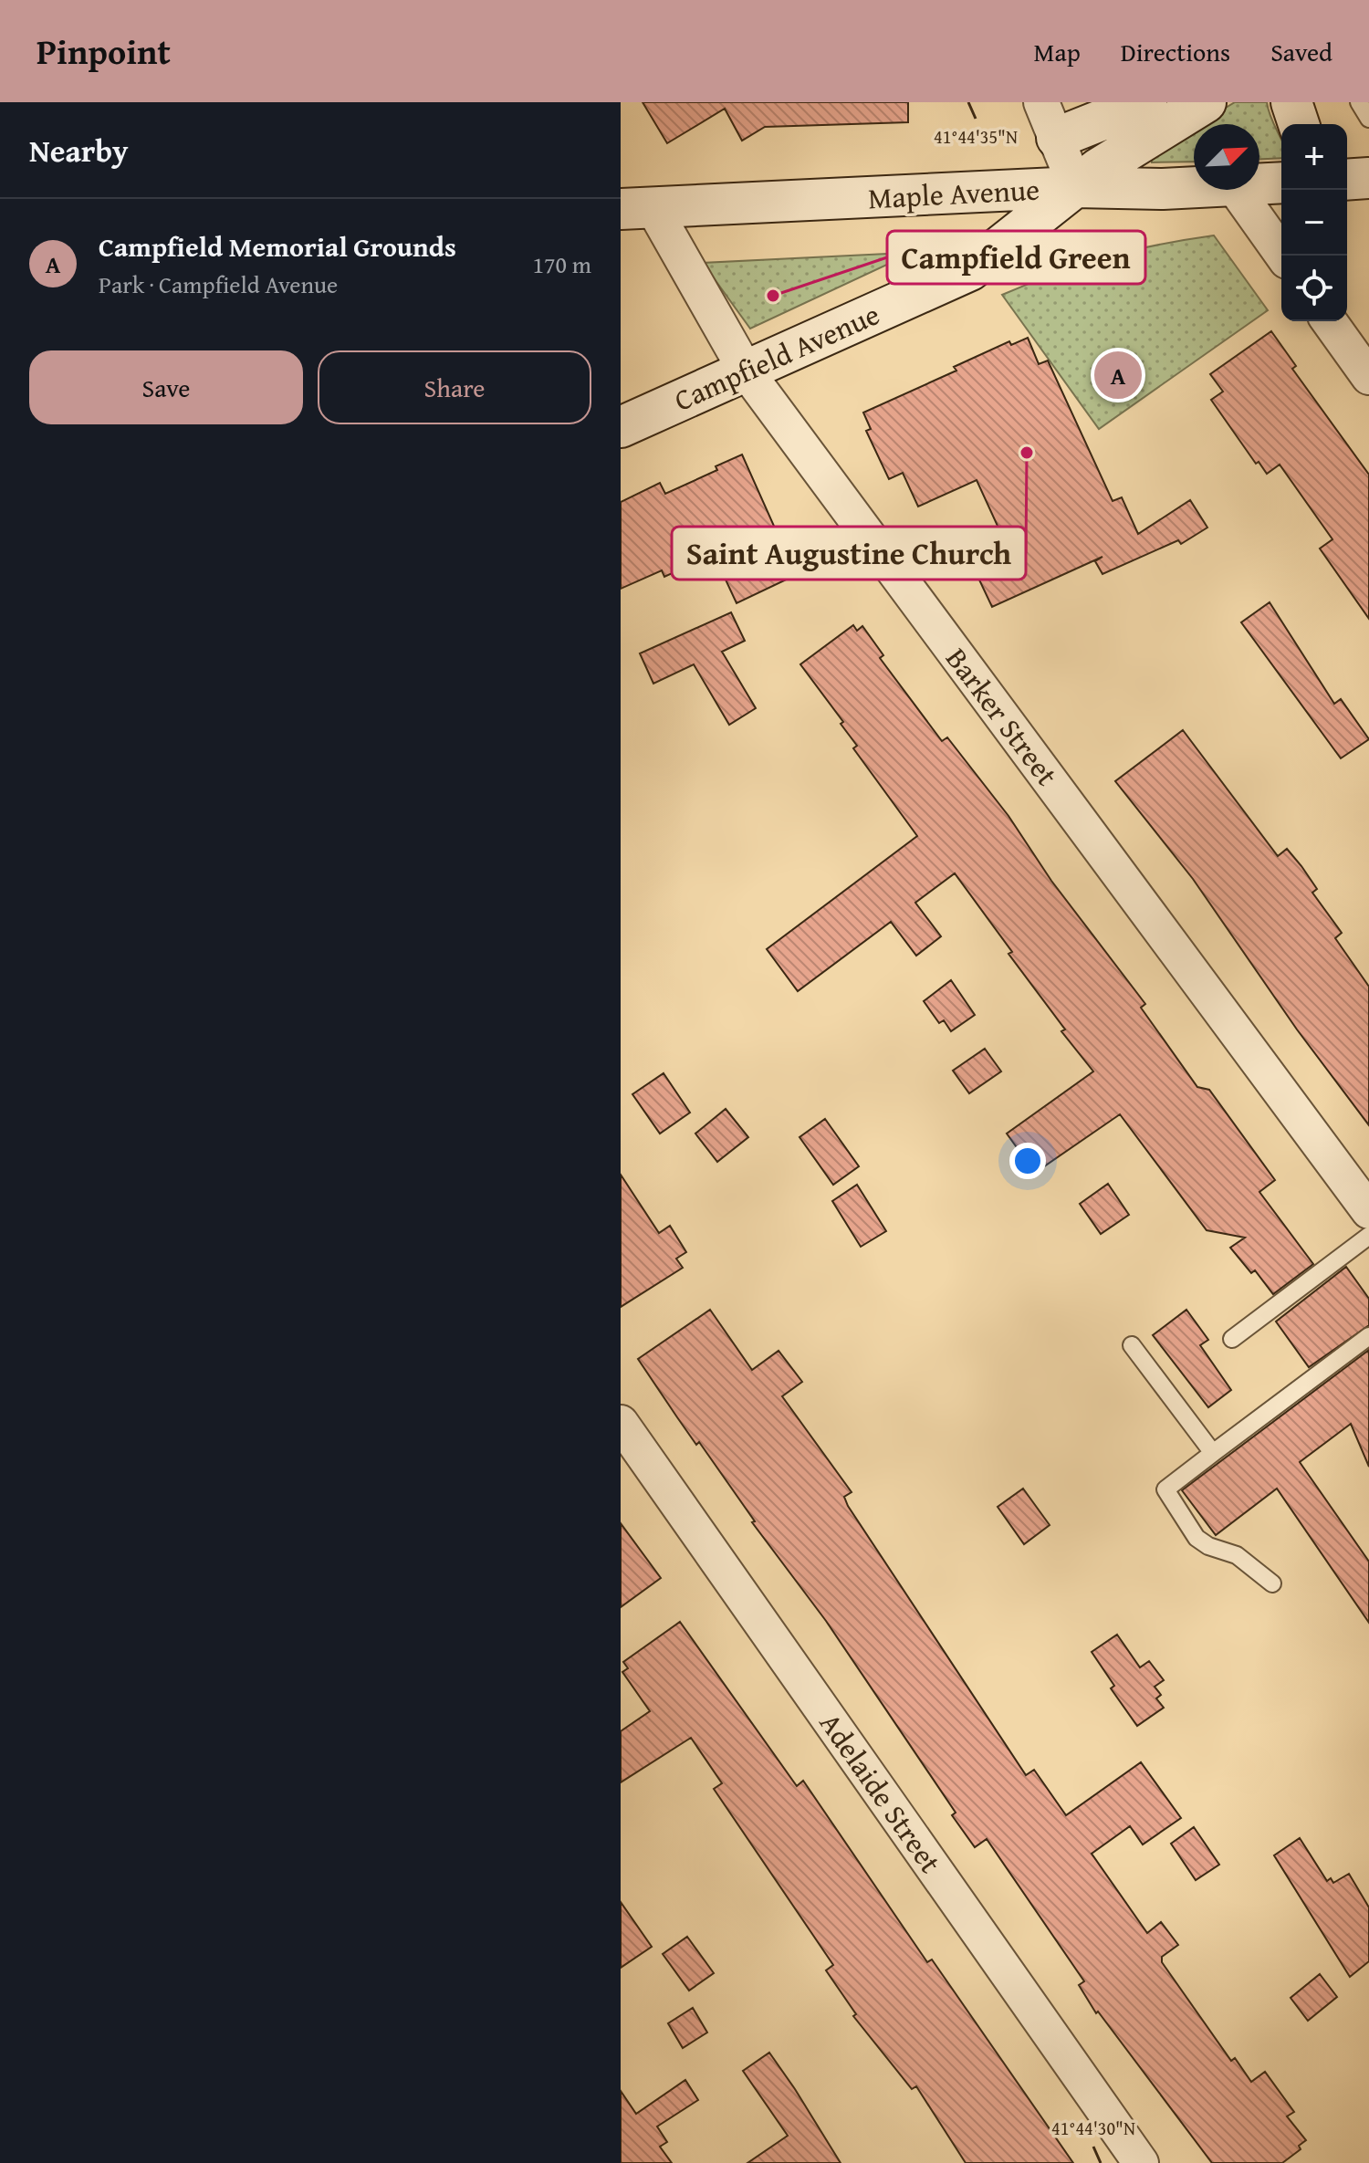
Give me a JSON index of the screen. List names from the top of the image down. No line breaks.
{"streets":{"main road":["Maple Avenue","Campfield Avenue"],"street":["Barker Street","Adelaide Street"]},"crossings":[["Maple Avenue","Campfield Avenue"],["Maple Avenue","Barker Street"],["Campfield Avenue","Barker Street"]],"places":["Campfield Green","Saint Augustine Church"],"north":"top right","page":{"header":"Pinpoint","nav":["Map","Directions","Saved"],"heading":"Nearby","map_buttons":["+","−"],"list":[{"mark":"A","name":"Campfield Memorial Grounds","note":"Park · Campfield Avenue","value":"170 m"}],"buttons":["Save","Share"],"pins":"A"},"coordinates":["41°44'35\"N","41°44'30\"N"]}
